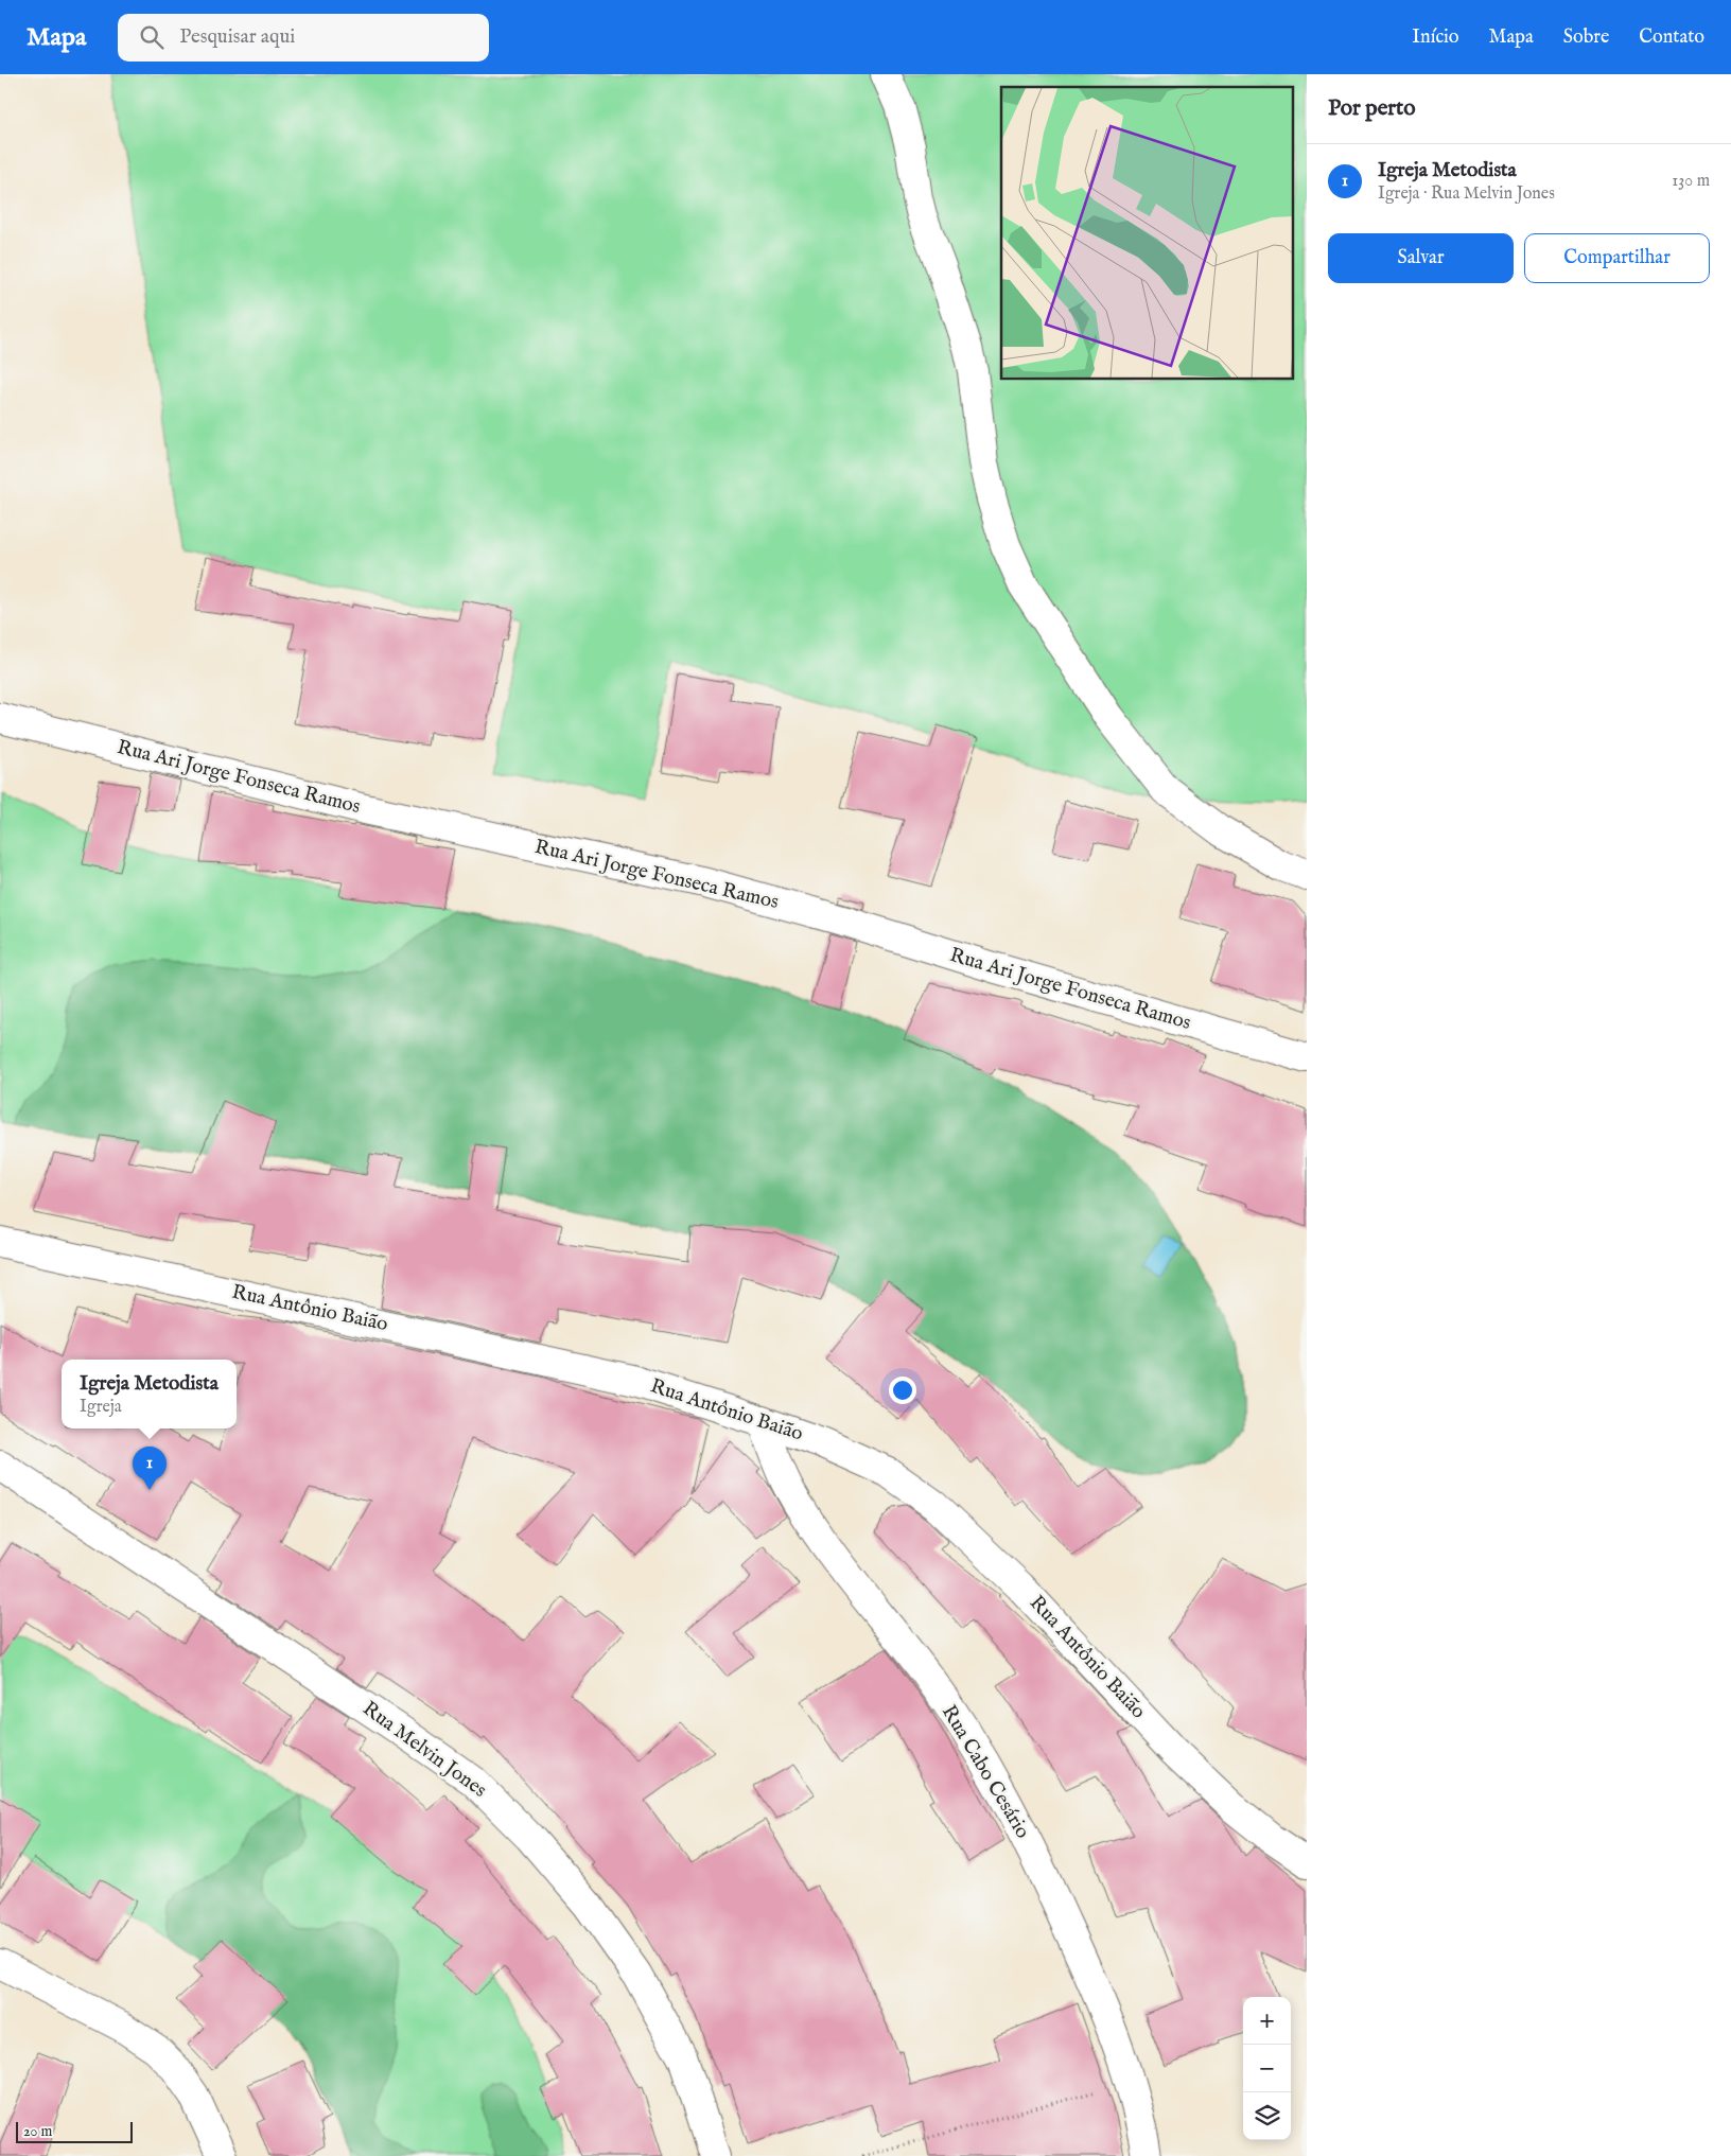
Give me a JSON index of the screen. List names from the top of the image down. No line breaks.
{"streets":{"street":["Rua Ari Jorge Fonseca Ramos","Rua Antônio Baião","Rua Melvin Jones","Rua Cabo Cesário"]},"crossings":[["Rua Antônio Baião","Rua Cabo Cesário"]],"scale_bar":"20 m","page":{"header":"Mapa","search":"Pesquisar aqui","nav":["Início","Mapa","Sobre","Contato"],"heading":"Por perto","list":[{"mark":"1","name":"Igreja Metodista","note":"Igreja · Rua Melvin Jones","value":"130 m"}],"buttons":["Salvar","Compartilhar"],"popup":["Igreja Metodista","Igreja"],"pins":"1","map_buttons":["+","−"],"scale":"20 m"}}
